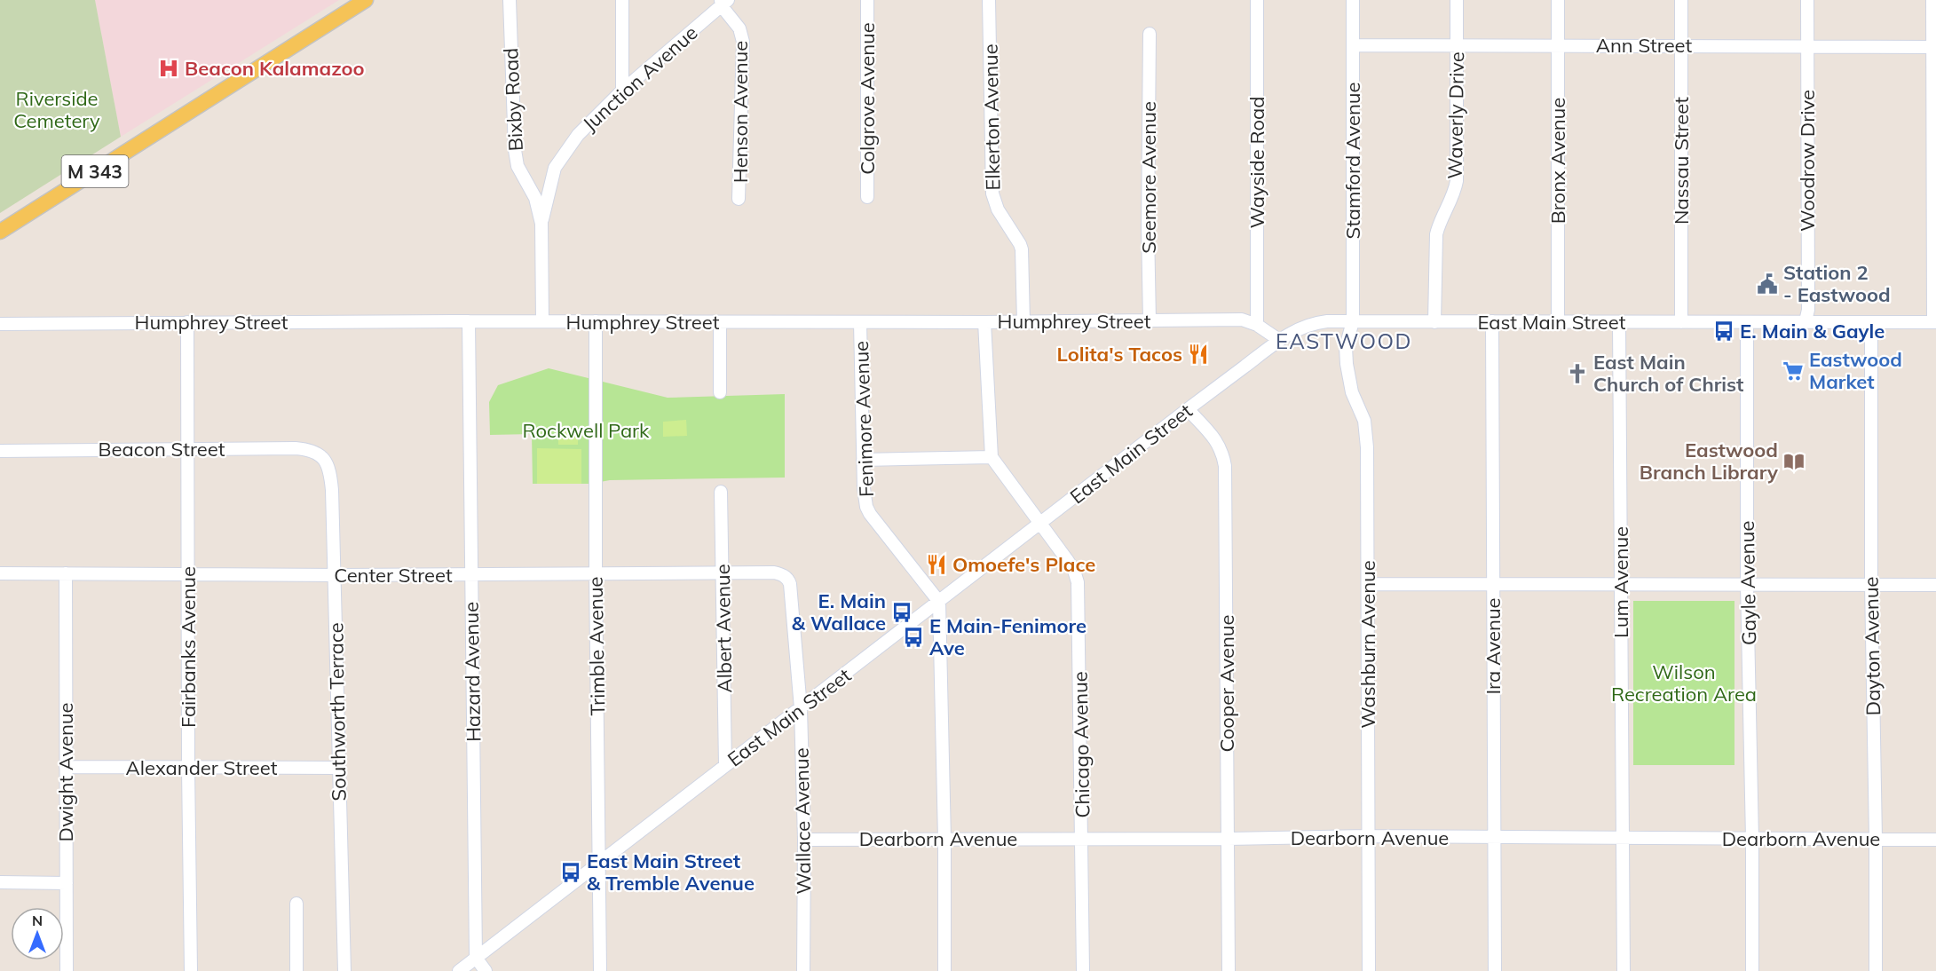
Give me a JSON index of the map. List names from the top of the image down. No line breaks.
{"streets":{"main road":["M 343"],"street":["Ann Street","Junction Avenue","Colgrove Avenue","Bixby Road","Henson Avenue","Waverly Drive","Elkerton Avenue","Stamford Avenue","Bronx Avenue","Nassau Street","Woodrow Drive","Wayside Road","Seemore Avenue","Humphrey Street","East Main Street","Fenimore Avenue","Beacon Street","Center Street","Lum Avenue","Gayle Avenue","Albert Avenue","Washburn Avenue","Trimble Avenue","Ira Avenue","Dayton Avenue","Fairbanks Avenue","Hazard Avenue","Cooper Avenue","Southworth Terrace","Chicago Avenue","Alexander Street","Dwight Avenue","Wallace Avenue","Dearborn Avenue"]},"crossings":[["Ann Street","Waverly Drive"],["Ann Street","Stamford Avenue"],["Ann Street","Bronx Avenue"],["Ann Street","Nassau Street"],["Ann Street","Woodrow Drive"],["Junction Avenue","Bixby Road"],["Junction Avenue","Henson Avenue"],["Bixby Road","Humphrey Street"],["Waverly Drive","East Main Street"],["Elkerton Avenue","Humphrey Street"],["Stamford Avenue","East Main Street"],["Stamford Avenue","Washburn Avenue"],["Bronx Avenue","East Main Street"],["Nassau Street","East Main Street"],["Woodrow Drive","East Main Street"],["Wayside Road","Humphrey Street"],["Seemore Avenue","Humphrey Street"],["Humphrey Street","East Main Street"],["Humphrey Street","Fenimore Avenue"],["Humphrey Street","Trimble Avenue"],["Humphrey Street","Fairbanks Avenue"],["Humphrey Street","Hazard Avenue"],["East Main Street","Fenimore Avenue"],["East Main Street","Lum Avenue"],["East Main Street","Gayle Avenue"],["East Main Street","Albert Avenue"],["East Main Street","Washburn Avenue"],["East Main Street","Trimble Avenue"],["East Main Street","Ira Avenue"],["East Main Street","Dayton Avenue"],["East Main Street","Hazard Avenue"],["East Main Street","Cooper Avenue"],["East Main Street","Chicago Avenue"],["East Main Street","Wallace Avenue"],["Beacon Street","Fairbanks Avenue"],["Beacon Street","Southworth Terrace"],["Center Street","Albert Avenue"],["Center Street","Trimble Avenue"],["Center Street","Fairbanks Avenue"],["Center Street","Hazard Avenue"],["Center Street","Southworth Terrace"],["Center Street","Dwight Avenue"],["Center Street","Wallace Avenue"],["Lum Avenue","Dearborn Avenue"],["Gayle Avenue","Dearborn Avenue"],["Washburn Avenue","Dearborn Avenue"],["Ira Avenue","Dearborn Avenue"],["Dayton Avenue","Dearborn Avenue"],["Fairbanks Avenue","Alexander Street"],["Cooper Avenue","Dearborn Avenue"],["Southworth Terrace","Alexander Street"],["Chicago Avenue","Dearborn Avenue"],["Alexander Street","Dwight Avenue"],["Wallace Avenue","Dearborn Avenue"]],"districts":["EASTWOOD"],"parks":["Riverside Cemetery","Rockwell Park","Wilson Recreation Area"],"places":{"hospital":["Beacon Kalamazoo"],"public building":["Station 2 - Eastwood"],"bus stop":["E. Main & Gayle","E. Main & Wallace","E Main-Fenimore Ave","East Main Street & Tremble Avenue"],"restaurant":["Lolita's Tacos","Omoefe's Place"],"supermarket":["Eastwood Market"],"church":["East Main Church of Christ"],"library":["Eastwood Branch Library"]},"north":"top"}
